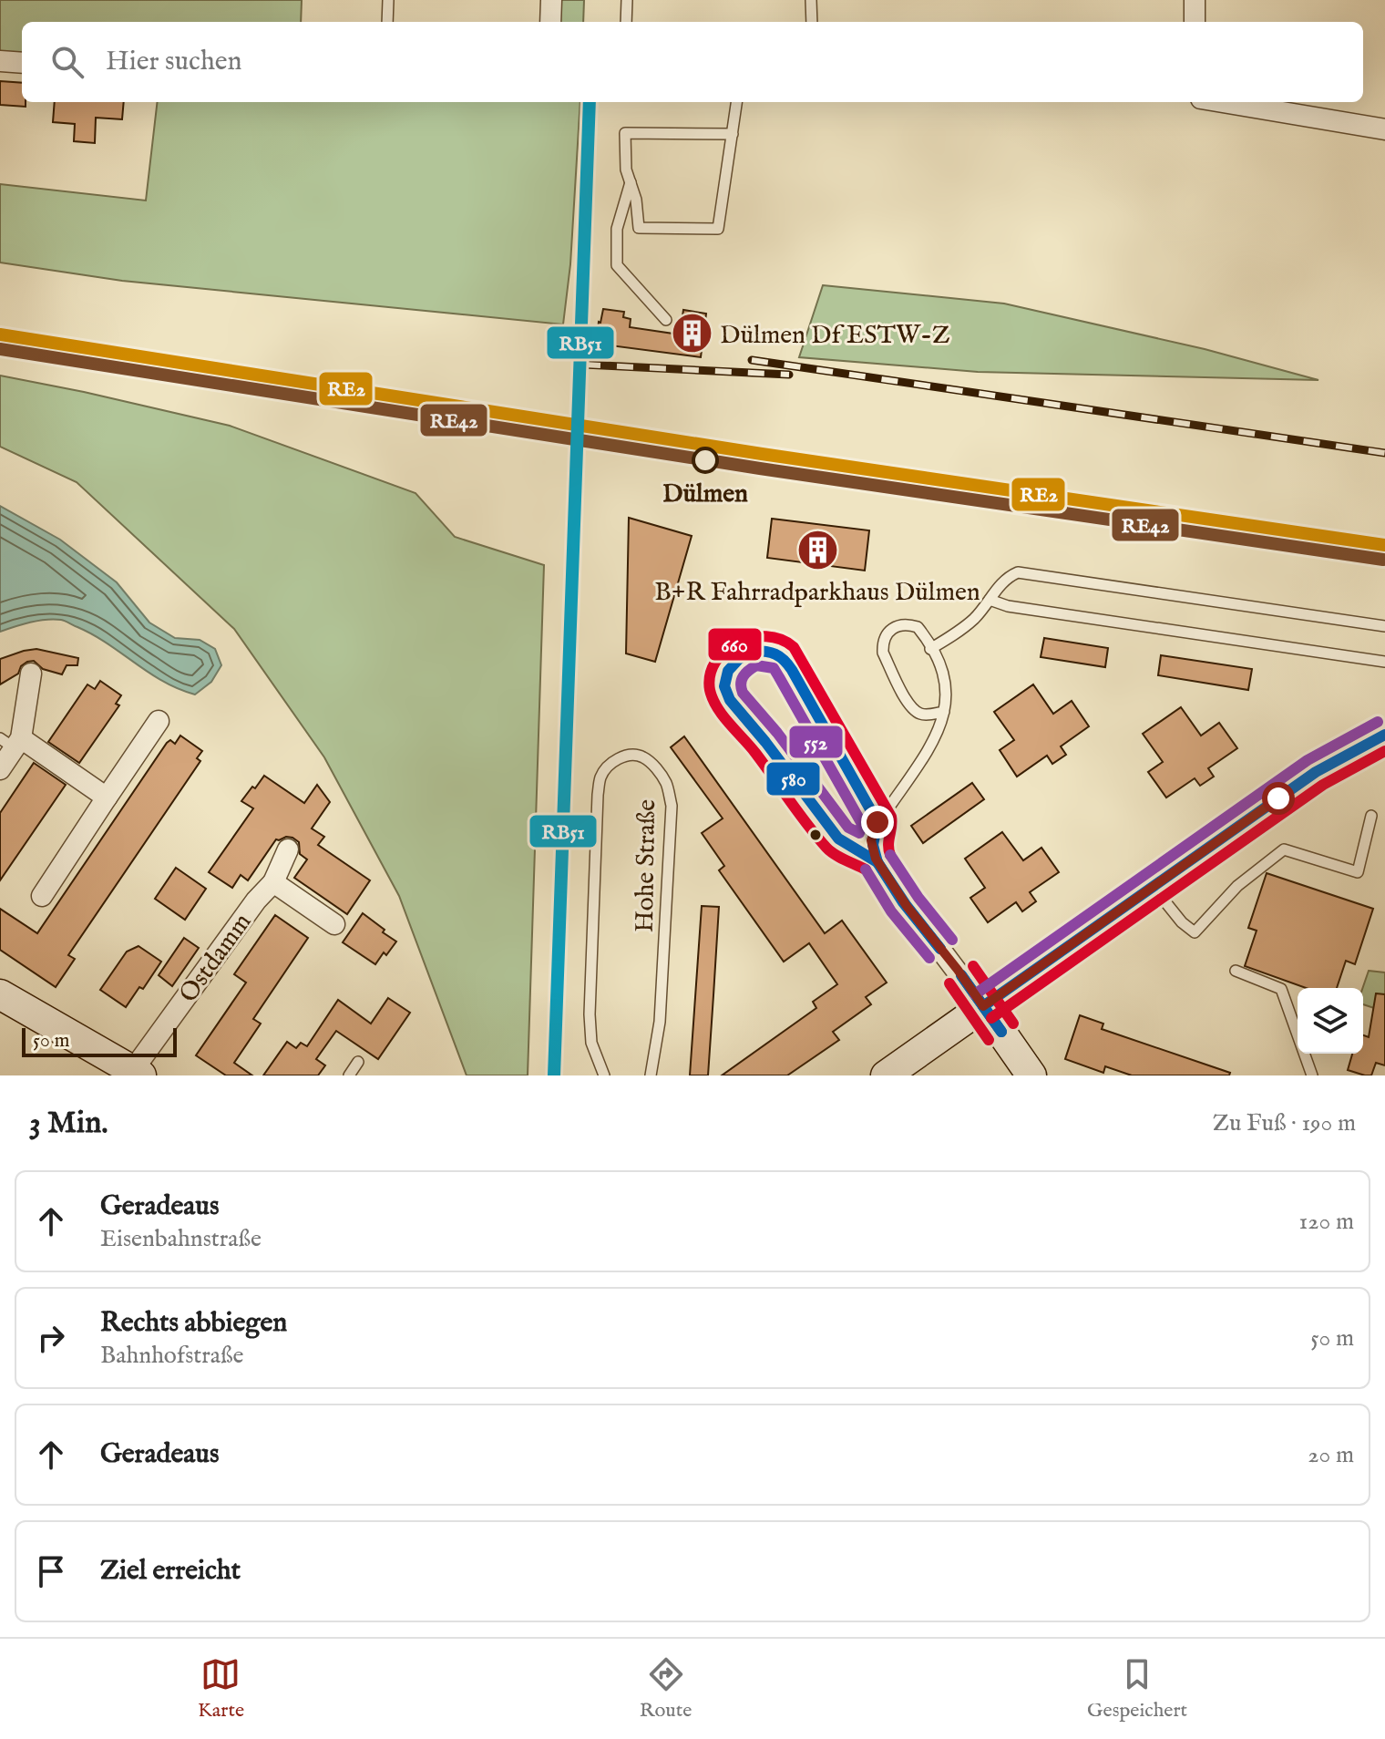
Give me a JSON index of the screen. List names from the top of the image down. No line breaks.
{"streets":{"street":["Ostdamm"],"lane":["Hohe Straße"]},"places":{"building":["Dülmen Df ESTW-Z","B+R Fahrradparkhaus Dülmen"],"other":["Dülmen"]},"lines":["transit line RB51","transit line RE2","transit line RE42","transit line 660","transit line 580","transit line 552"],"scale_bar":"50 m","page":{"search":"Hier suchen","scale":"50 m","heading":["3 Min.","Zu Fuß · 190 m"],"list":[["Geradeaus","Eisenbahnstraße","120 m"],["Rechts abbiegen","Bahnhofstraße","50 m"],["Geradeaus","20 m"],"Ziel erreicht"],"nav":["Karte","Route","Gespeichert"]}}
